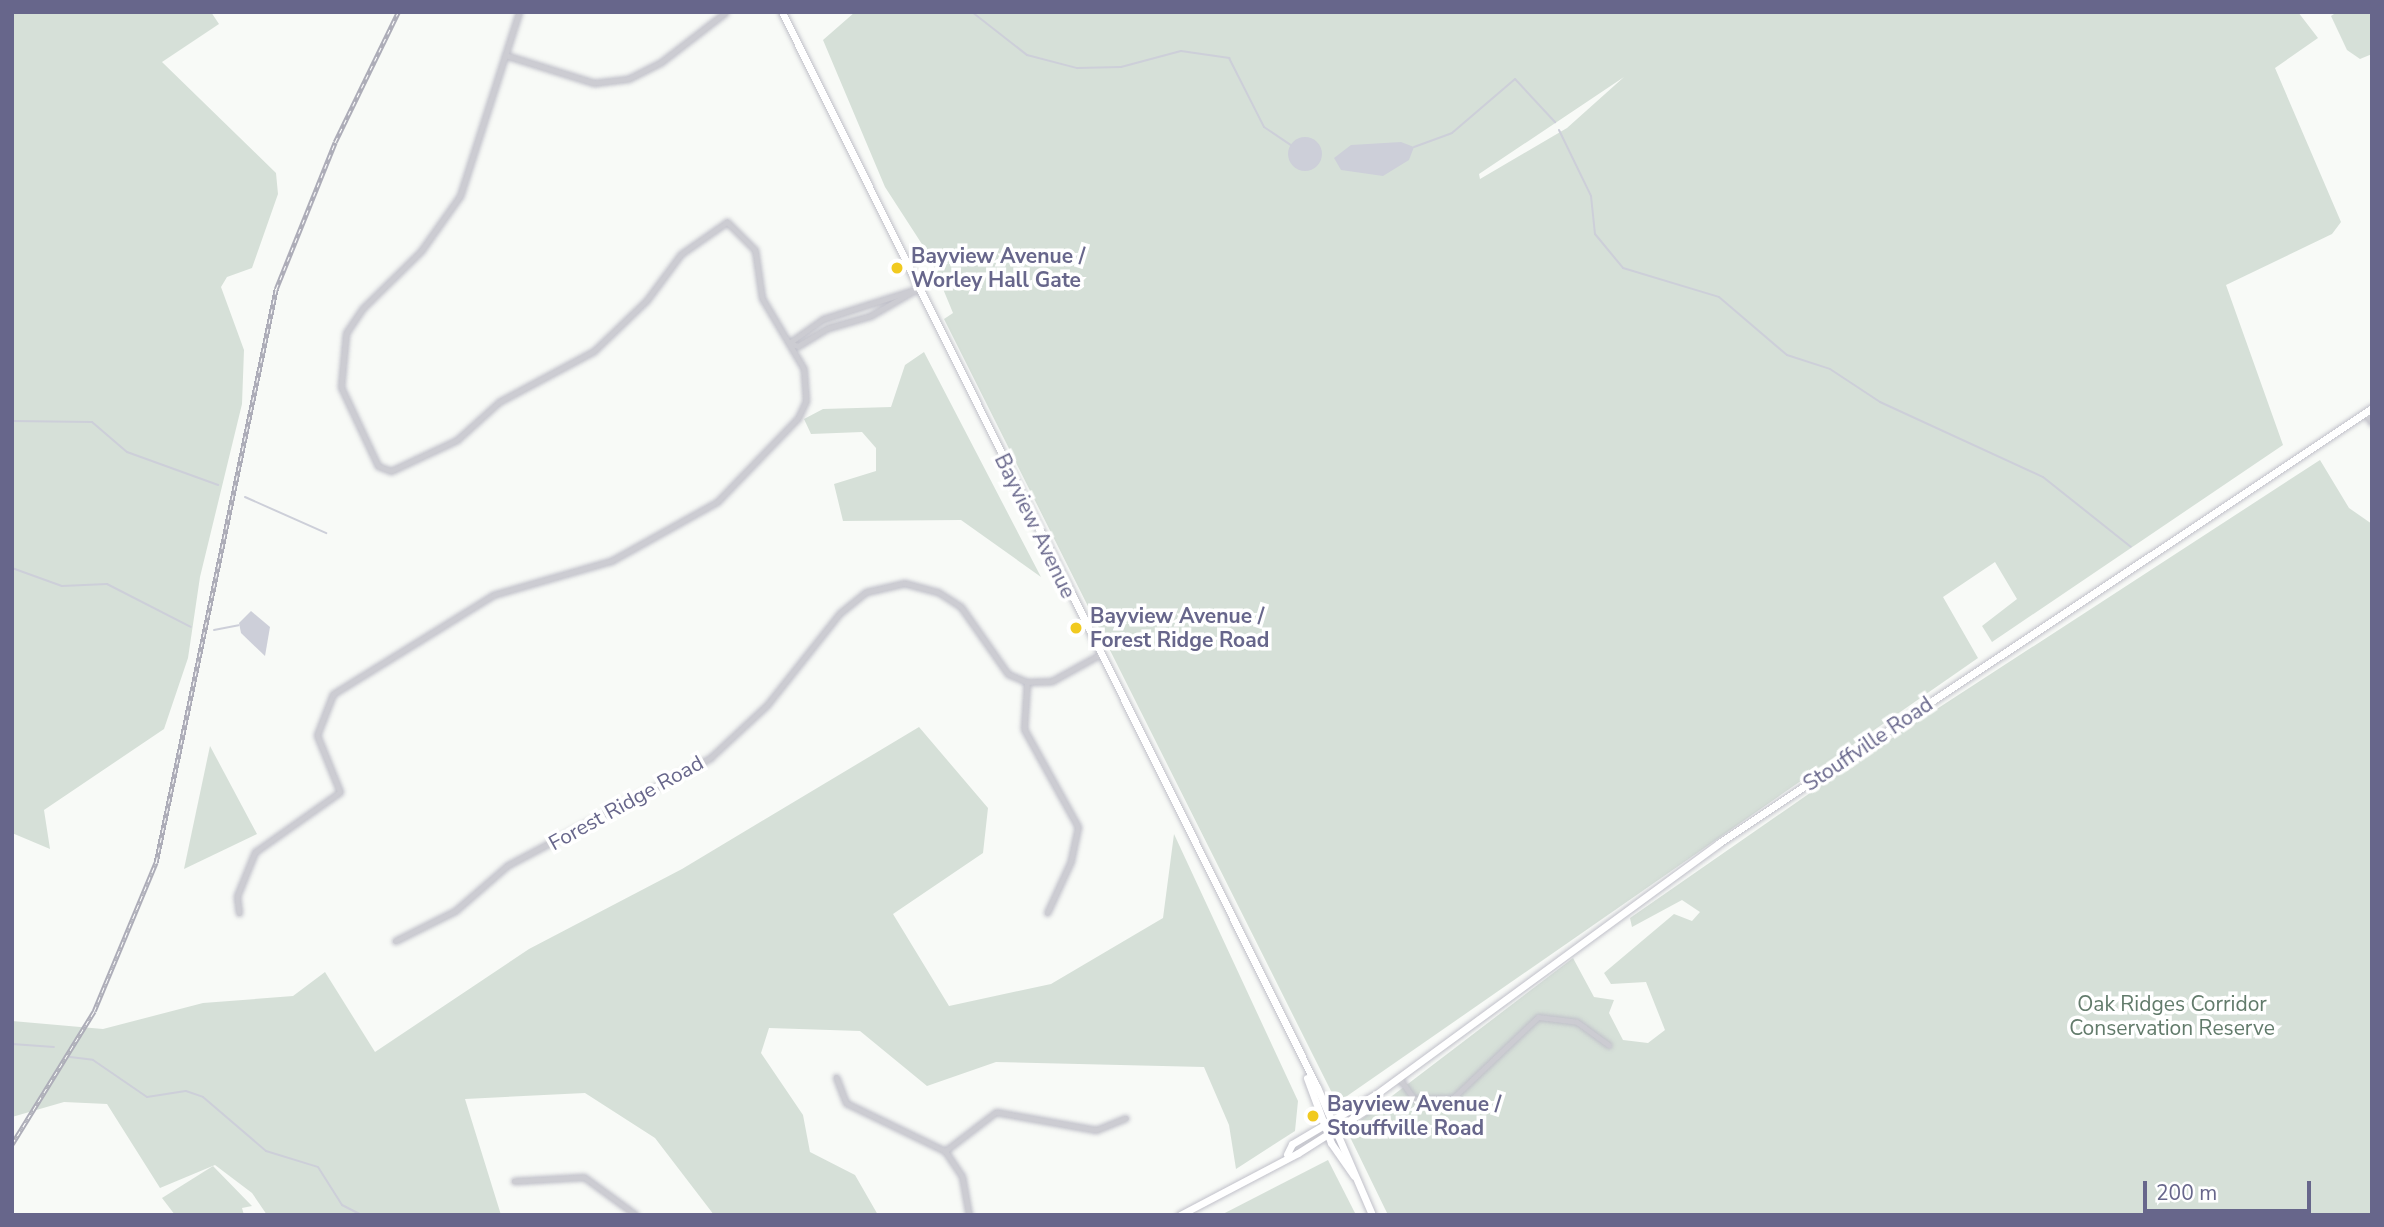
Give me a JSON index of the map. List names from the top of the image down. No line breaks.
{"streets":{"main road":["Bayview Avenue","Stouffville Road"],"street":["Forest Ridge Road"]},"crossings":[["Bayview Avenue","Stouffville Road"]],"parks":["Oak Ridges Corridor Conservation Reserve"],"places":["Bayview Avenue / Worley Hall Gate","Bayview Avenue / Forest Ridge Road","Bayview Avenue / Stouffville Road"],"scale_bar":"200 m"}
